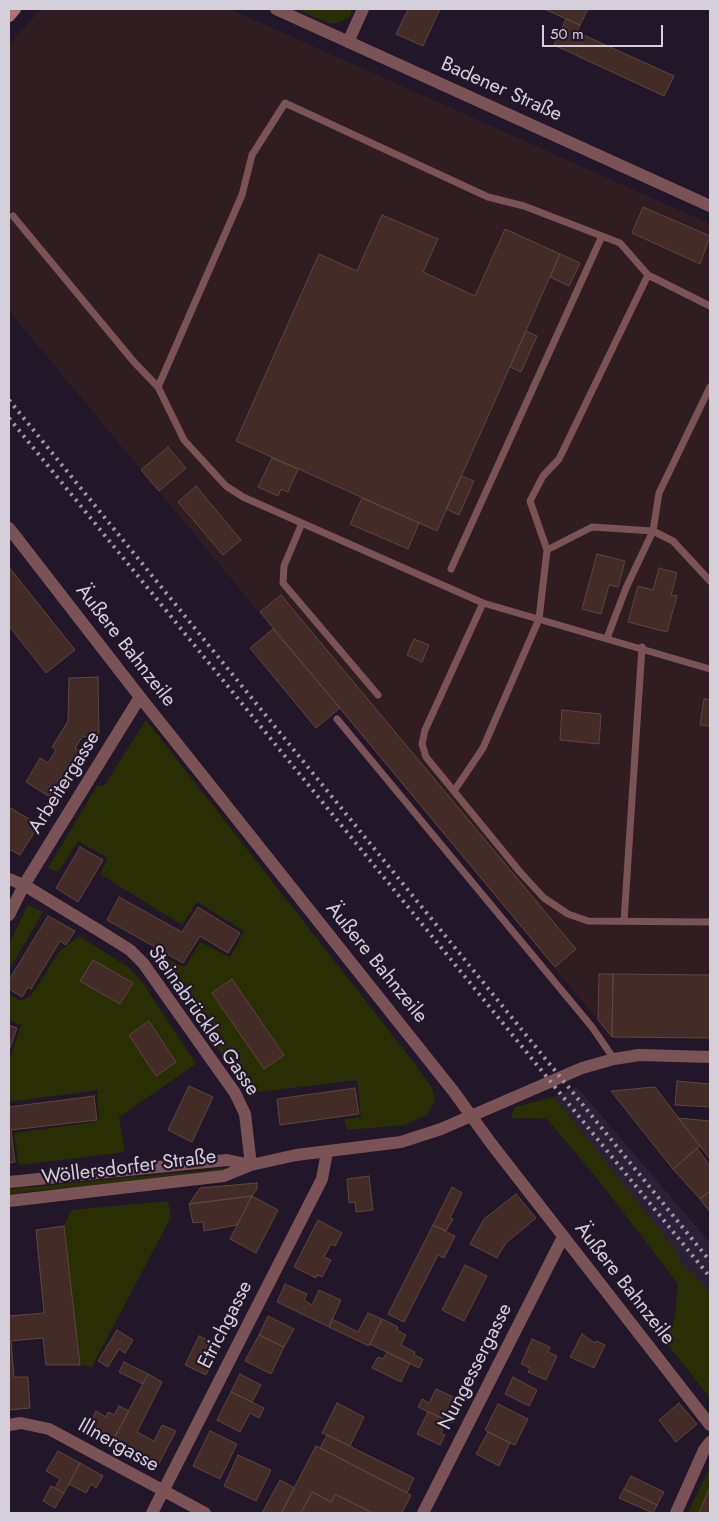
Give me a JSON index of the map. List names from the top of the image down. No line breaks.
{"streets":{"street":["Badener Straße","Äußere Bahnzeile","Arbeitergasse","Steinabrückler Gasse","Wöllersdorfer Straße","Etrichgasse","Nungessergasse","Illnergasse"]},"crossings":[["Äußere Bahnzeile","Arbeitergasse"],["Äußere Bahnzeile","Wöllersdorfer Straße"],["Äußere Bahnzeile","Nungessergasse"],["Arbeitergasse","Steinabrückler Gasse"],["Steinabrückler Gasse","Wöllersdorfer Straße"],["Wöllersdorfer Straße","Etrichgasse"],["Etrichgasse","Illnergasse"]],"scale_bar":"50 m"}
